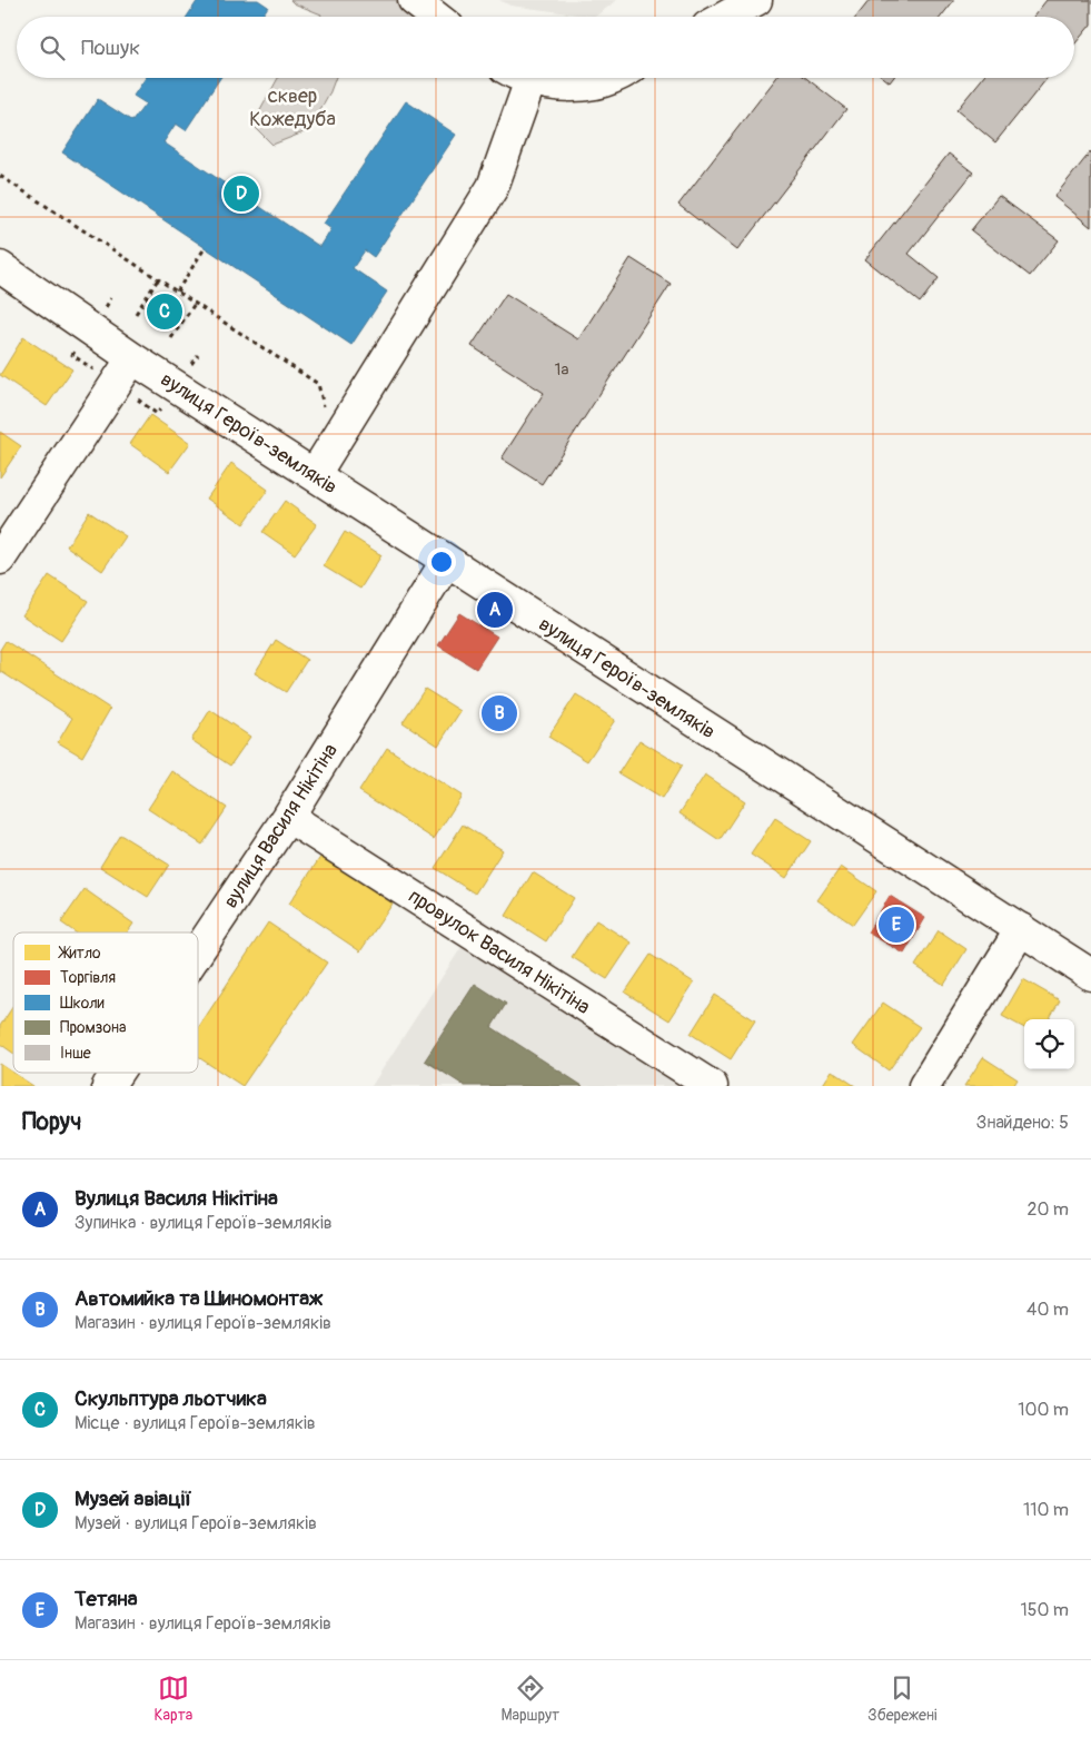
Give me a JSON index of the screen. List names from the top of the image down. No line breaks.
{"streets":{"main road":["вулиця Героїв-земляків","вулиця Василя Нікітіна","провулок Василя Нікітіна"]},"crossings":[["вулиця Героїв-земляків","вулиця Василя Нікітіна"],["вулиця Василя Нікітіна","провулок Василя Нікітіна"]],"parks":["сквер Кожедуба"],"house_numbers":["1а"],"legend":["Житло","Торгівля","Школи","Промзона","Інше"],"page":{"search":"Пошук","pins":["D","C","A","B","E"],"heading":["Поруч","Знайдено: 5"],"list":[{"mark":"A","name":"Вулиця Василя Нікітіна","note":"Зупинка · вулиця Героїв-земляків","value":"20 m"},{"mark":"B","name":"Автомийка та Шиномонтаж","note":"Магазин · вулиця Героїв-земляків","value":"40 m"},{"mark":"C","name":"Скульптура льотчика","note":"Місце · вулиця Героїв-земляків","value":"100 m"},{"mark":"D","name":"Музей авіації","note":"Музей · вулиця Героїв-земляків","value":"110 m"},{"mark":"E","name":"Тетяна","note":"Магазин · вулиця Героїв-земляків","value":"150 m"}],"nav":["Карта","Маршрут","Збережені"]}}
